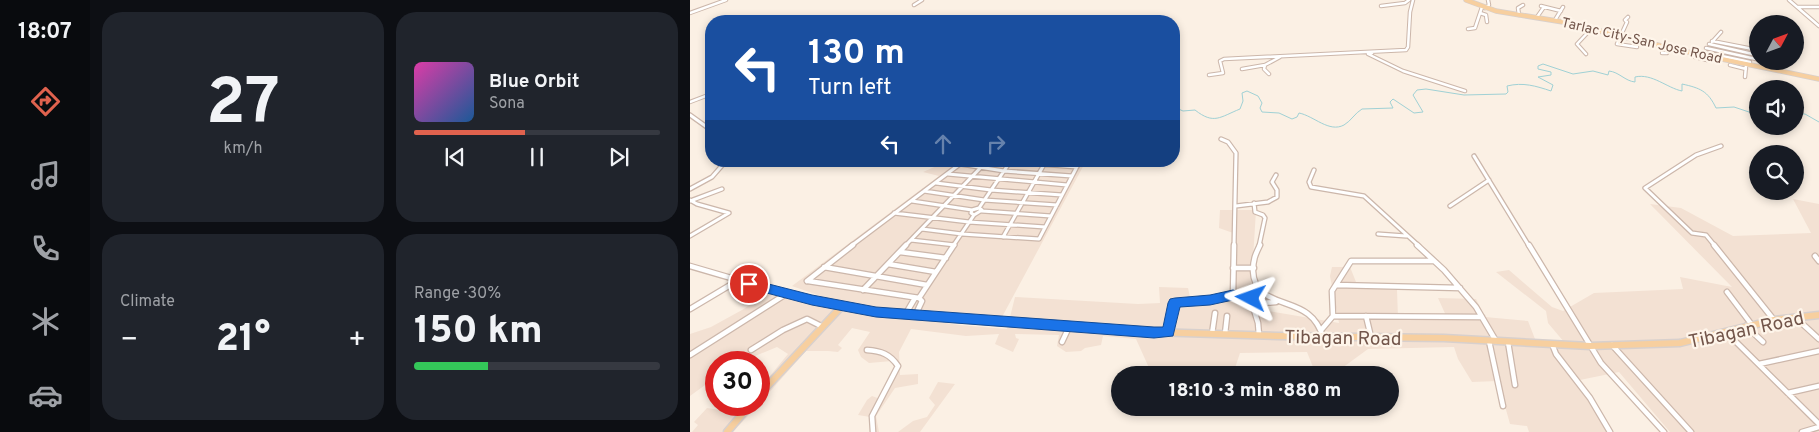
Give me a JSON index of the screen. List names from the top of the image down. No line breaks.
{"streets":{"main road":["Tarlac City-San Jose Road","Tibagan Road"]},"north":"top right","page":{"tabs":"18:07","tile":[["27","km/h"],"Climate",["Range · 30%","150 km"]],"turn":["130 m","Turn left"],"song":["Blue Orbit","Sona"],"heat":["−","21°","+"],"limit":"30","trip":"18:10 · 3 min · 880 m"}}
